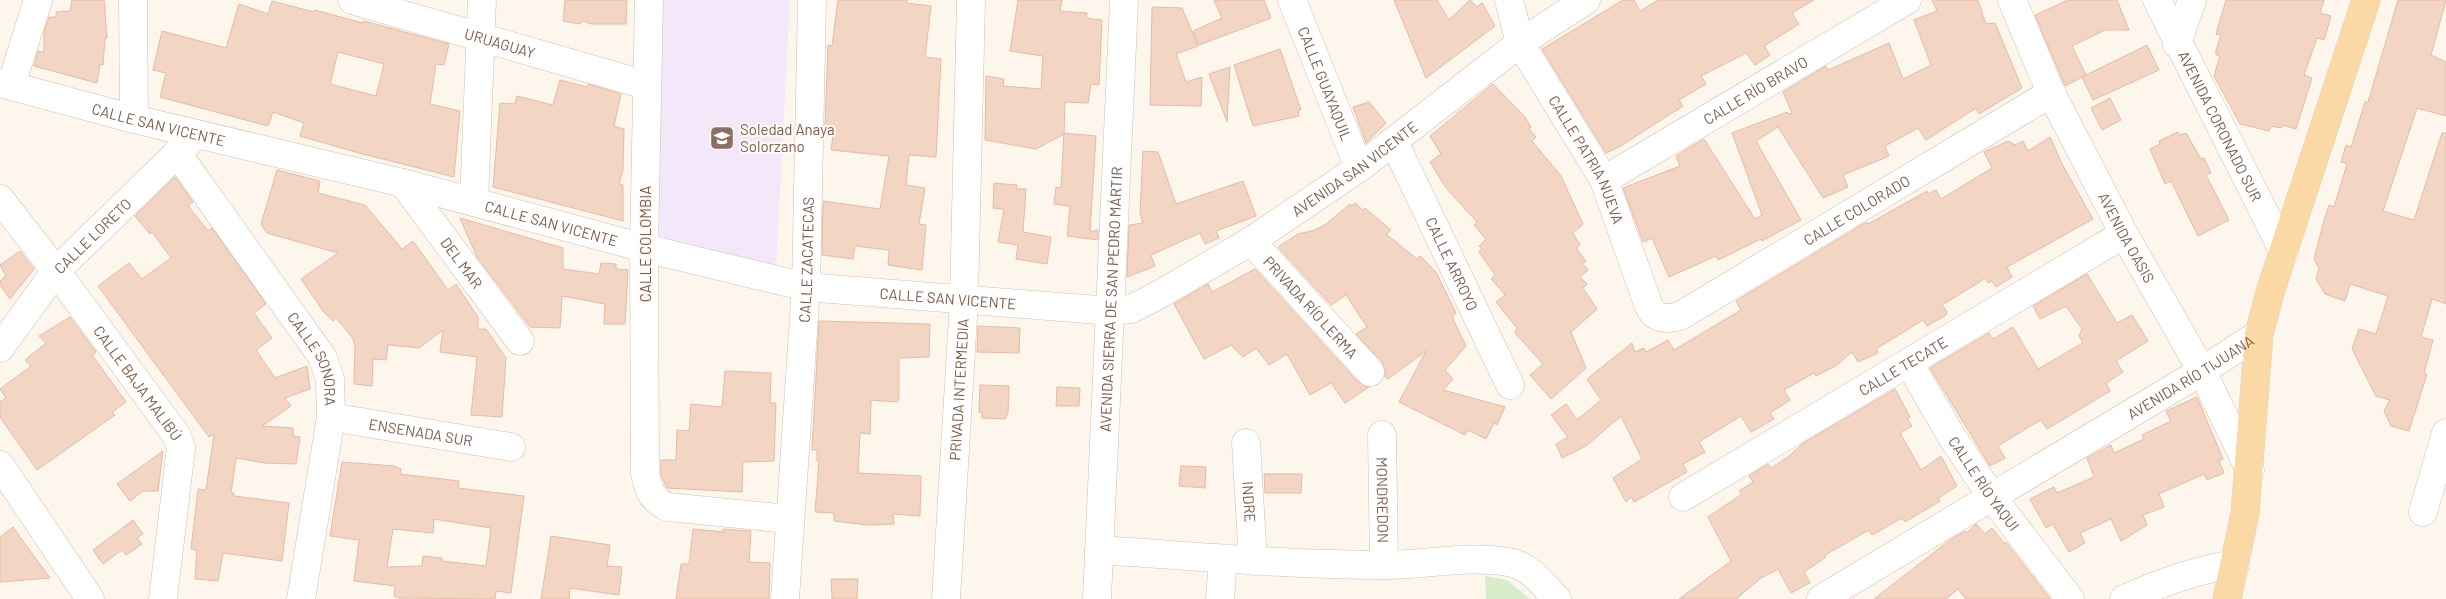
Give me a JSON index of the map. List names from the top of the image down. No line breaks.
{"streets":{"main road":["AVENIDA RÍO TIJUANA"],"street":["URUAGUAY","CALLE GUAYAQUIL","CALLE RÍO BRAVO","CALLE SAN VICENTE","AVENIDA CORONADO SUR","CALLE PATRIA NUEVA","AVENIDA SAN VICENTE","CALLE COLORADO","CALLE LORETO","AVENIDA OASIS","CALLE COLOMBIA","CALLE ZACATECAS","DEL MAR","CALLE ARROYO","AVENIDA SIERRA DE SAN PEDRO MÁRTIR","PRIVADA RÍO LERMA","CALLE SONORA","CALLE TECATE","CALLE BAJA MALIBÚ","PRIVADA INTERMEDIA","ENSENADA SUR","CALLE RÍO YAQUI","MONDREDON","INDRE"]},"crossings":[["URUAGUAY","CALLE COLOMBIA"],["CALLE GUAYAQUIL","AVENIDA SAN VICENTE"],["CALLE RÍO BRAVO","CALLE PATRIA NUEVA"],["CALLE SAN VICENTE","AVENIDA SAN VICENTE"],["CALLE SAN VICENTE","CALLE LORETO"],["CALLE SAN VICENTE","CALLE COLOMBIA"],["CALLE SAN VICENTE","CALLE ZACATECAS"],["CALLE SAN VICENTE","DEL MAR"],["CALLE SAN VICENTE","AVENIDA SIERRA DE SAN PEDRO MÁRTIR"],["CALLE SAN VICENTE","PRIVADA INTERMEDIA"],["AVENIDA CORONADO SUR","AVENIDA RÍO TIJUANA"],["CALLE PATRIA NUEVA","AVENIDA SAN VICENTE"],["CALLE PATRIA NUEVA","CALLE COLORADO"],["AVENIDA SAN VICENTE","CALLE ARROYO"],["AVENIDA SAN VICENTE","AVENIDA SIERRA DE SAN PEDRO MÁRTIR"],["AVENIDA SAN VICENTE","PRIVADA RÍO LERMA"],["CALLE COLORADO","AVENIDA OASIS"],["CALLE LORETO","CALLE SONORA"],["CALLE LORETO","CALLE BAJA MALIBÚ"],["AVENIDA OASIS","CALLE TECATE"],["AVENIDA OASIS","AVENIDA RÍO TIJUANA"],["CALLE COLOMBIA","CALLE ZACATECAS"],["CALLE SONORA","ENSENADA SUR"],["CALLE TECATE","CALLE RÍO YAQUI"],["AVENIDA RÍO TIJUANA","CALLE RÍO YAQUI"]],"places":{"school or university":["Soledad Anaya Solorzano"]}}
